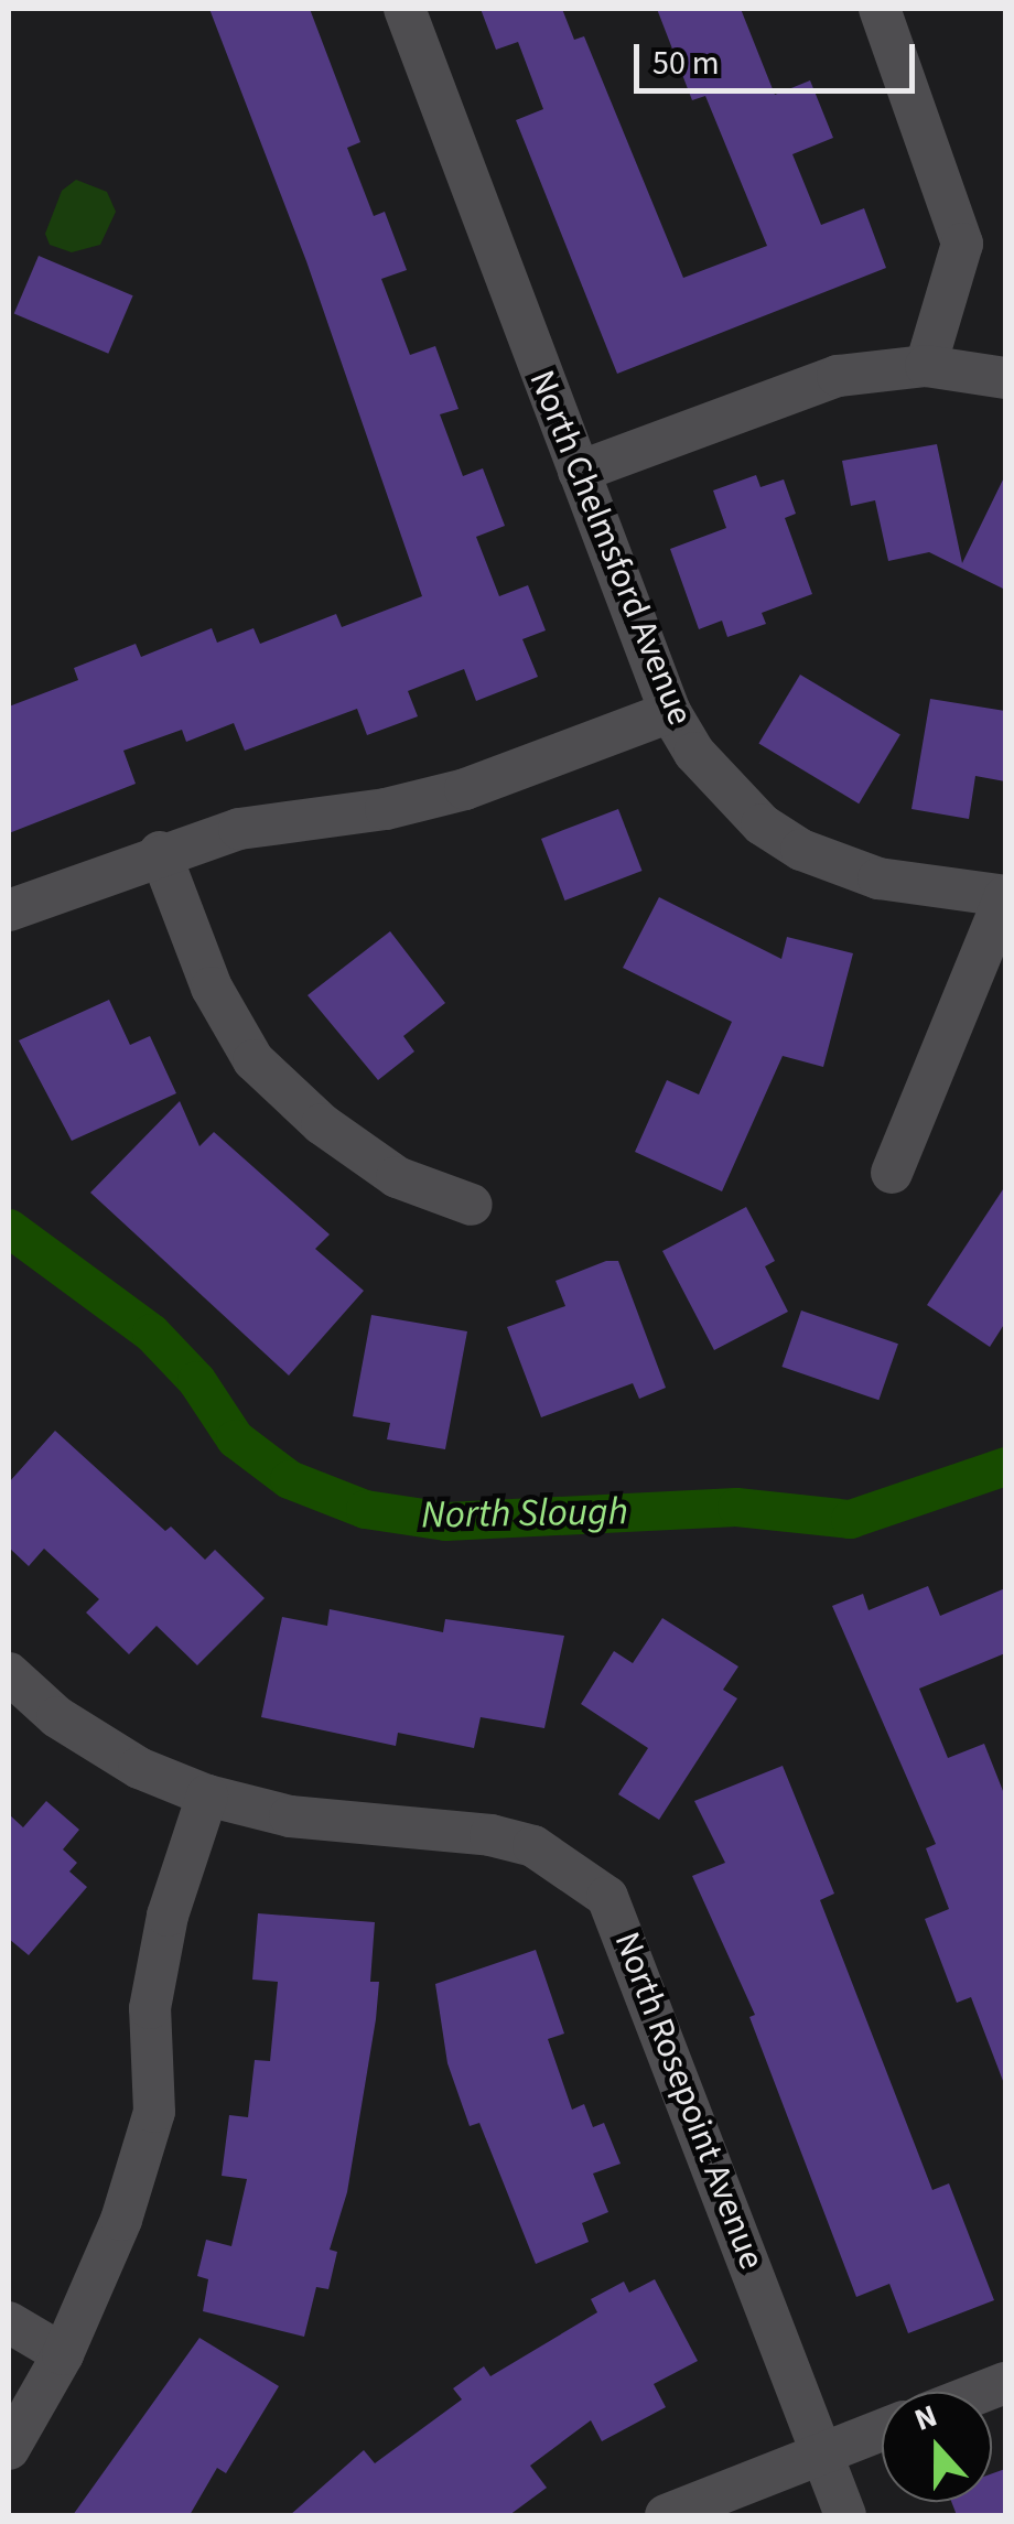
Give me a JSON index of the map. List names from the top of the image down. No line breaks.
{"streets":{"street":["North Chelmsford Avenue","North Rosepoint Avenue"]},"water":["North Slough"],"scale_bar":"50 m","north":"top"}
